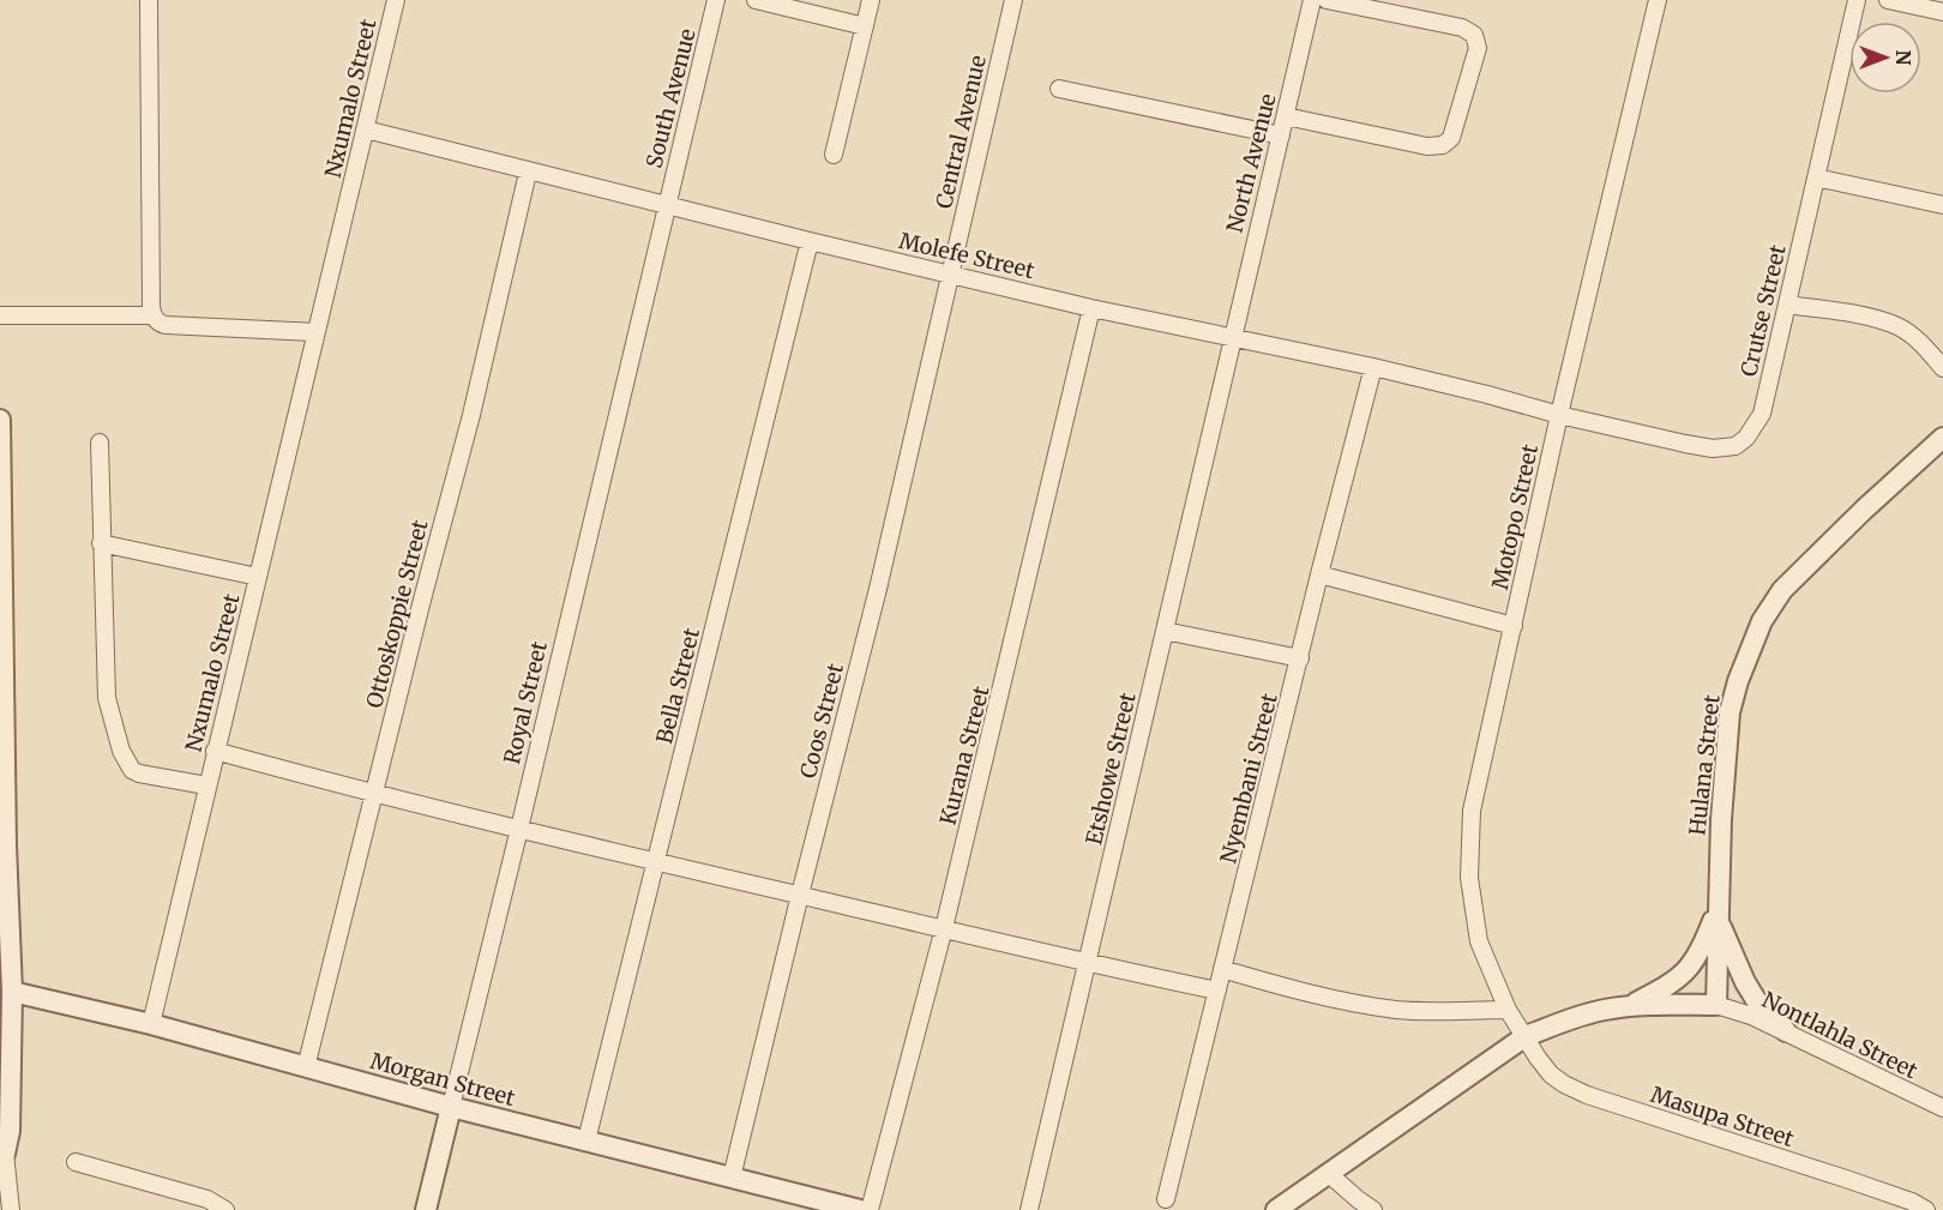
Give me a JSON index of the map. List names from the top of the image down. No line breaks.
{"streets":{"street":["Nxumalo Street","South Avenue","Central Avenue","North Avenue","Molefe Street","Crutse Street","Motopo Street","Ottoskoppie Street","Bella Street","Royal Street","Coos Street","Kurana Street","Hulana Street","Etshowe Street","Nyembani Street","Nontlahla Street","Morgan Street","Masupa Street"]},"crossings":[["Nxumalo Street","Molefe Street"],["Nxumalo Street","Morgan Street"],["South Avenue","Molefe Street"],["South Avenue","Royal Street"],["Central Avenue","Molefe Street"],["Central Avenue","Coos Street"],["North Avenue","Molefe Street"],["North Avenue","Etshowe Street"],["Molefe Street","Crutse Street"],["Molefe Street","Motopo Street"],["Molefe Street","Ottoskoppie Street"],["Molefe Street","Bella Street"],["Molefe Street","Royal Street"],["Molefe Street","Coos Street"],["Molefe Street","Kurana Street"],["Molefe Street","Etshowe Street"],["Molefe Street","Nyembani Street"],["Crutse Street","Motopo Street"],["Motopo Street","Masupa Street"],["Ottoskoppie Street","Morgan Street"],["Bella Street","Morgan Street"],["Royal Street","Morgan Street"],["Coos Street","Morgan Street"],["Hulana Street","Nontlahla Street"]],"north":"right"}
